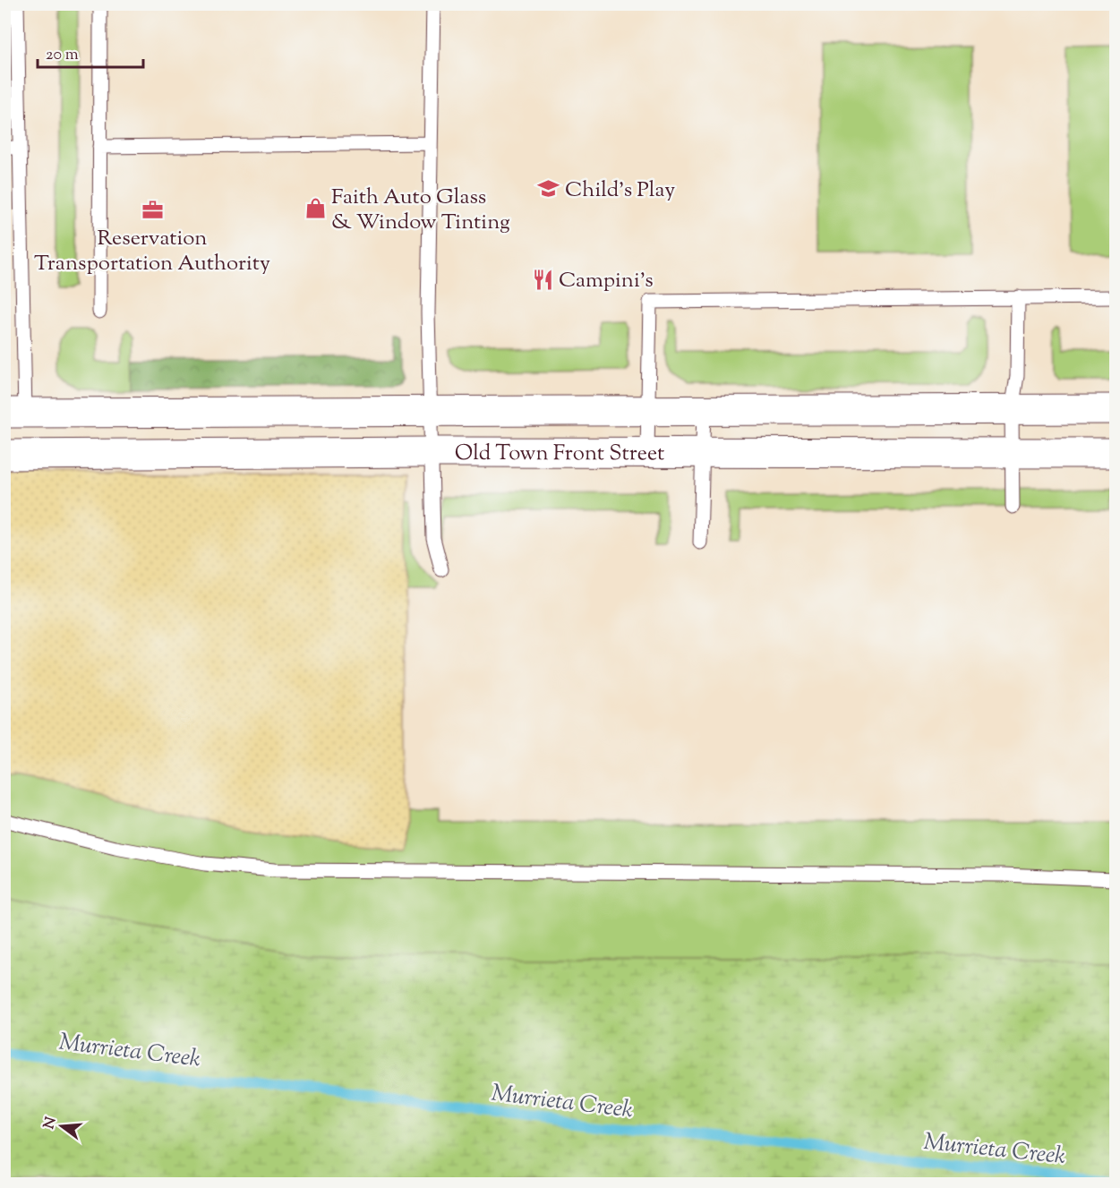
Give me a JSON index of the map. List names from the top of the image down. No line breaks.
{"streets":{"main road":["Old Town Front Street"]},"water":["Murrieta Creek"],"places":{"school or university":["Child's Play"],"shop":["Faith Auto Glass & Window Tinting"],"office":["Reservation Transportation Authority"],"restaurant":["Campini's"]},"scale_bar":"20 m","north":"left"}
